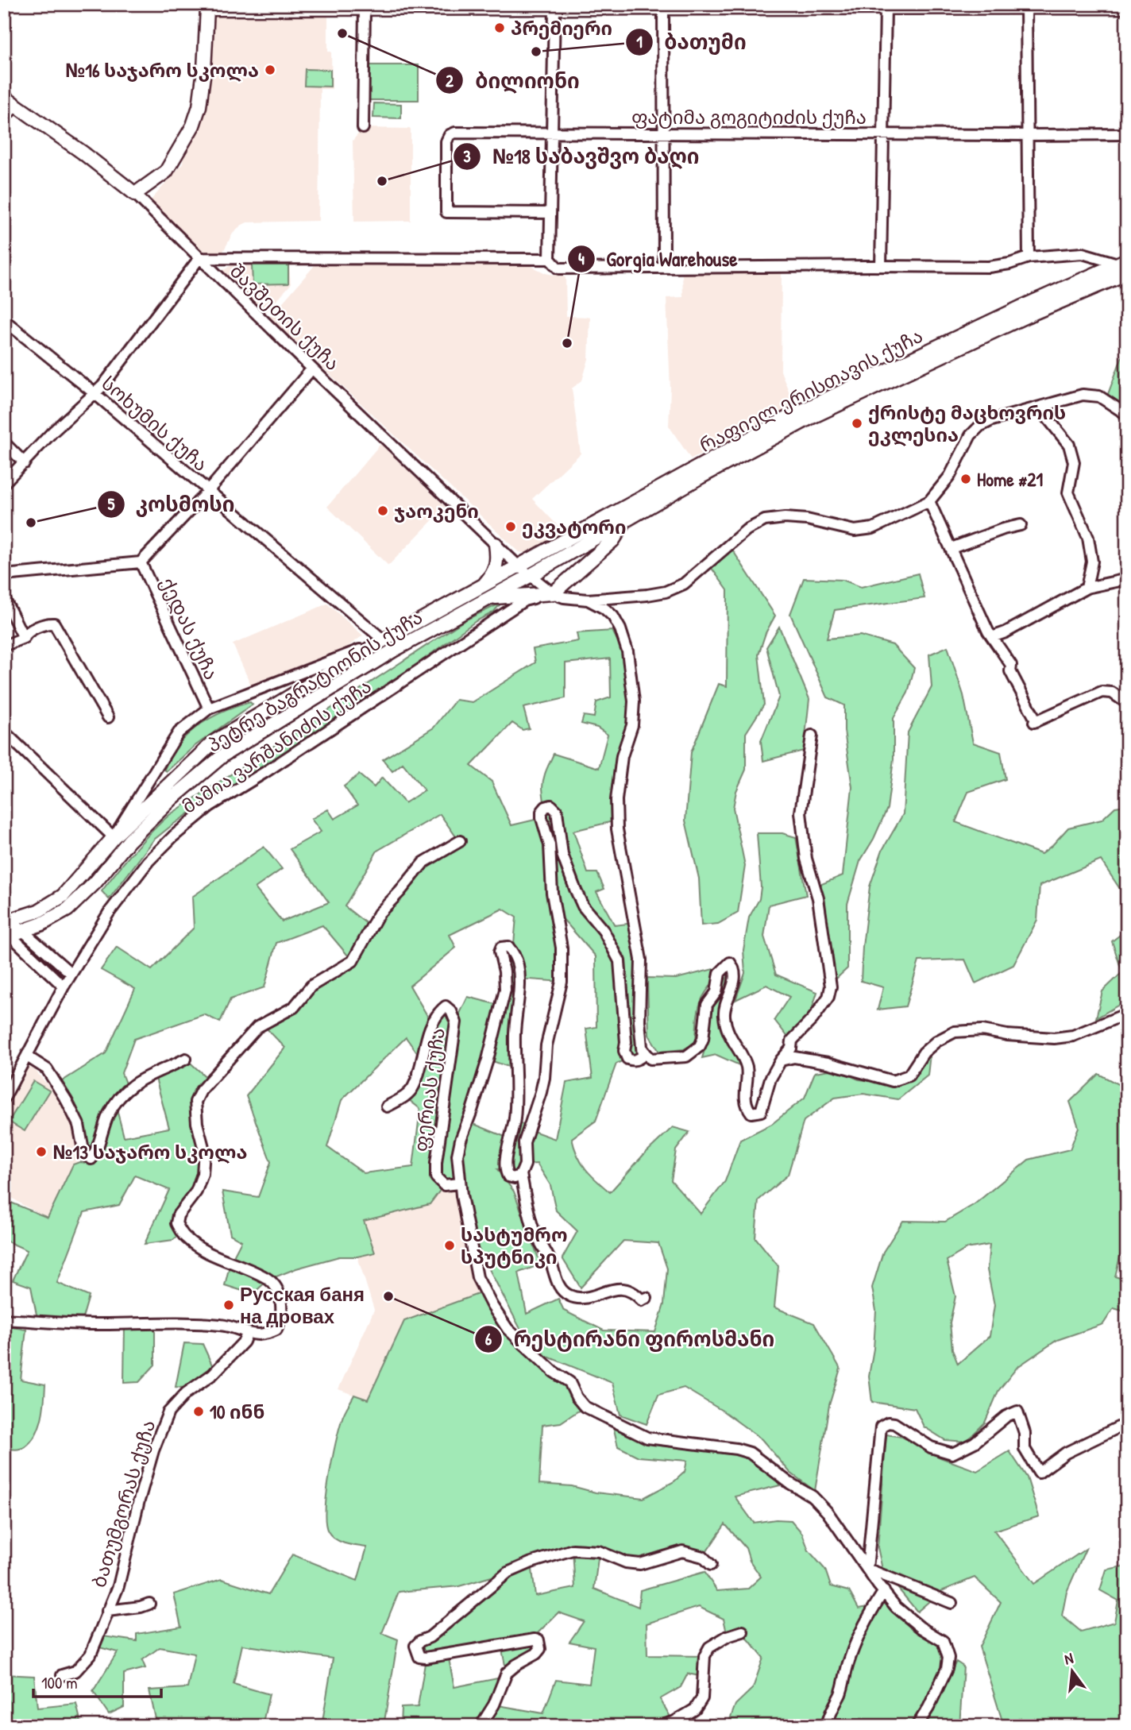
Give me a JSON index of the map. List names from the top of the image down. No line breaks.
{"streets":{"main road":["შავშეთის ქუჩა","რაფიელ ერისთავის ქუჩა","პეტრე ბაგრატიონის ქუჩა"],"street":["ფატიმა გოგიტიძის ქუჩა","სოხუმის ქუჩა","ქედას ქუჩა","მამია ვარშანიძის ქუჩა","ფერიას ქუჩა","ბათუმგორას ქუჩა"]},"crossings":[["შავშეთის ქუჩა","რაფიელ ერისთავის ქუჩა"],["შავშეთის ქუჩა","პეტრე ბაგრატიონის ქუჩა"],["შავშეთის ქუჩა","მამია ვარშანიძის ქუჩა"],["რაფიელ ერისთავის ქუჩა","პეტრე ბაგრატიონის ქუჩა"],["სოხუმის ქუჩა","პეტრე ბაგრატიონის ქუჩა"],["ქედას ქუჩა","პეტრე ბაგრატიონის ქუჩა"]],"places":["პრემიერი","ბილიონი","ბათუმი","№16 საჯარო სკოლა","№18 საბავშვო ბაღი","Gorgia Warehouse","ქრისტე მაცხოვრის ეკლესია","Home #21","ჯაოკენი","კოსმოსი","ეკვატორი","№13 საჯარო სკოლა","სასტუმრო სპუტნიკი","რესტირანი ფიროსმანი","Русская баня на дровах","10 ინნ"],"scale_bar":"100 m","north":"top"}
